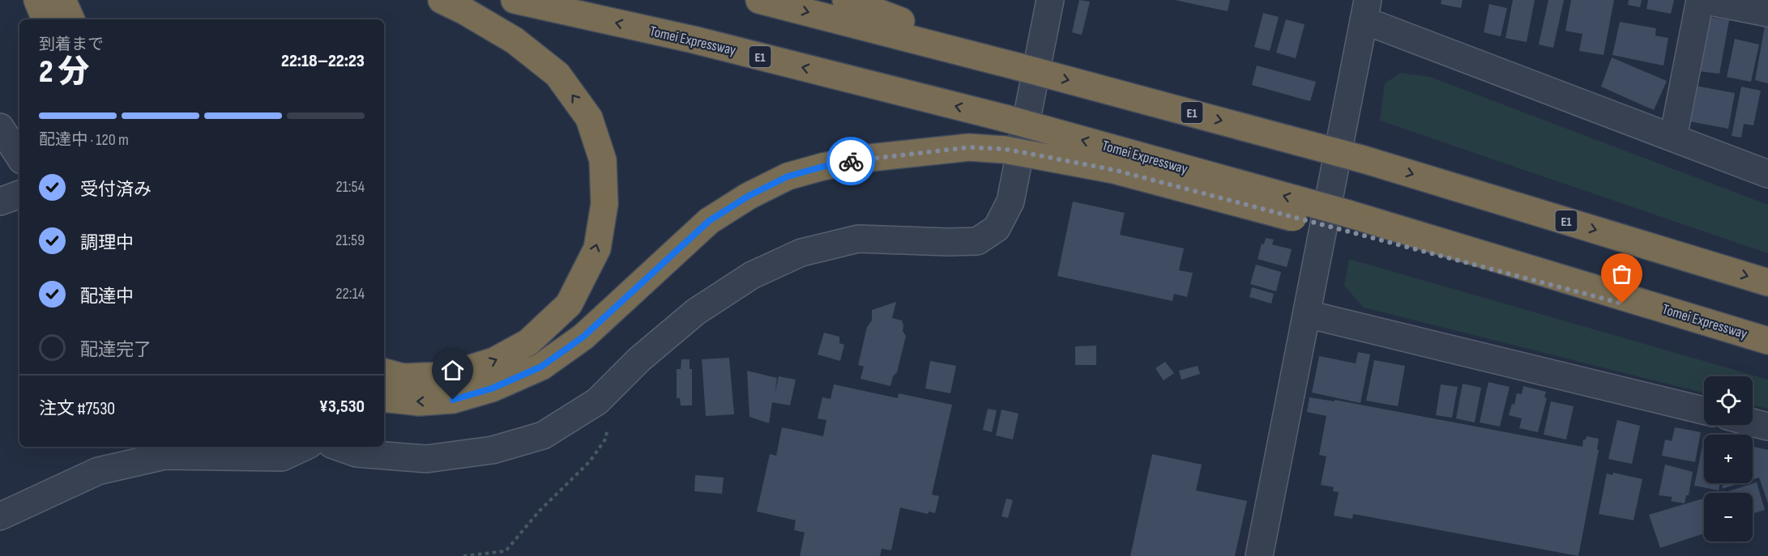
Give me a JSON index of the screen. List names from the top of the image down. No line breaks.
{"streets":{"highway":["Tomei Expressway","E1"]},"page":{"heading":["2 分","到着まで","22:18–22:23"],"panel":["注文 #7530","¥3,530"],"bar":"配達中 · 120 m","list":[["受付済み","21:54"],["調理中","21:59"],["配達中","22:14"],"配達完了"],"map_buttons":["+","−"]}}
